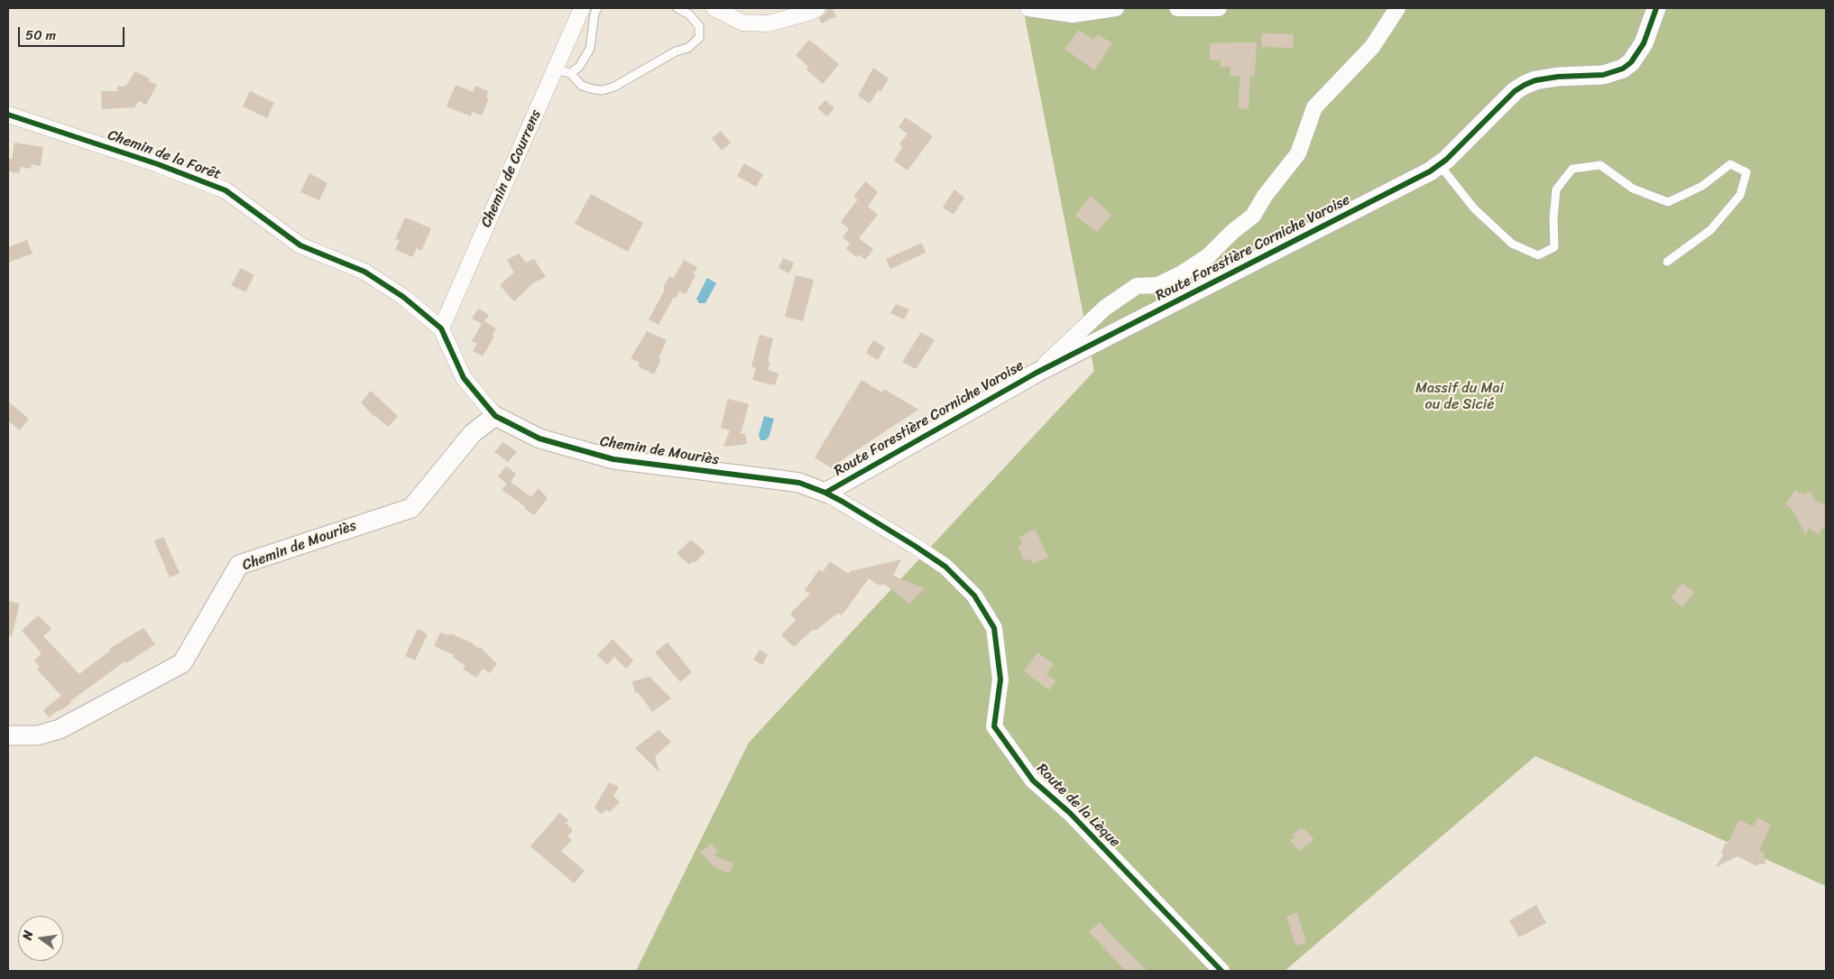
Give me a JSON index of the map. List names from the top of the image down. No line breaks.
{"streets":{"street":["Chemin de la Forêt","Chemin de Courrens","Route Forestière Corniche Varoise","Chemin de Mouriès","Route de la Lèque"]},"crossings":[["Chemin de la Forêt","Chemin de Courrens"],["Chemin de la Forêt","Chemin de Mouriès"],["Route Forestière Corniche Varoise","Chemin de Mouriès"],["Route Forestière Corniche Varoise","Route de la Lèque"],["Chemin de Mouriès","Route de la Lèque"]],"parks":["Massif du Mai ou de Sicié"],"scale_bar":"50 m","north":"left"}
